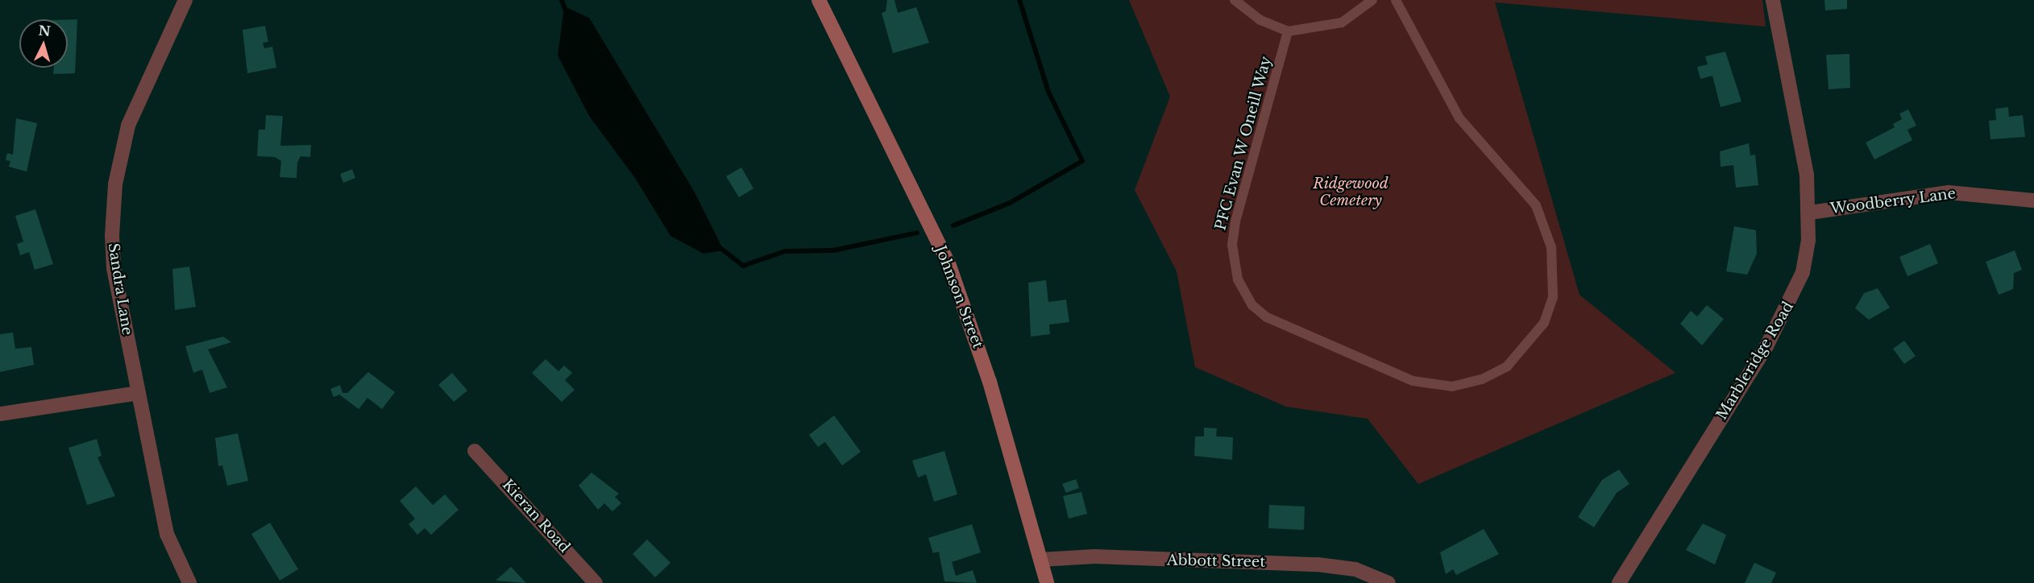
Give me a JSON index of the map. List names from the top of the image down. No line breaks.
{"streets":{"street":["Woodberry Lane","Sandra Lane","Johnson Street","Marbleridge Road","Kieran Road","Abbott Street"],"lane":["PFC Evan W Oneill Way"]},"crossings":[["Woodberry Lane","Marbleridge Road"],["Johnson Street","Abbott Street"]],"parks":["Ridgewood Cemetery"],"north":"top"}
